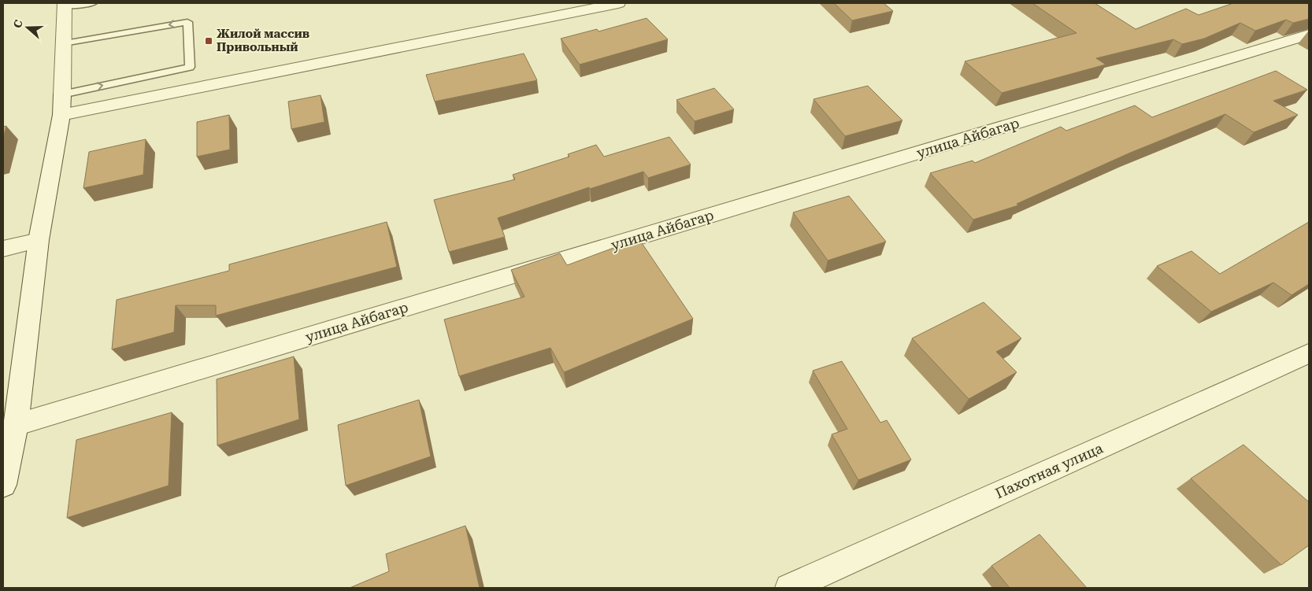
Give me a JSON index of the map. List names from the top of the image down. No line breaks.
{"streets":{"street":["улица Айбагар","Пахотная улица"]},"places":{"transit":["Жилой массив Привольный"]},"north":"left"}
